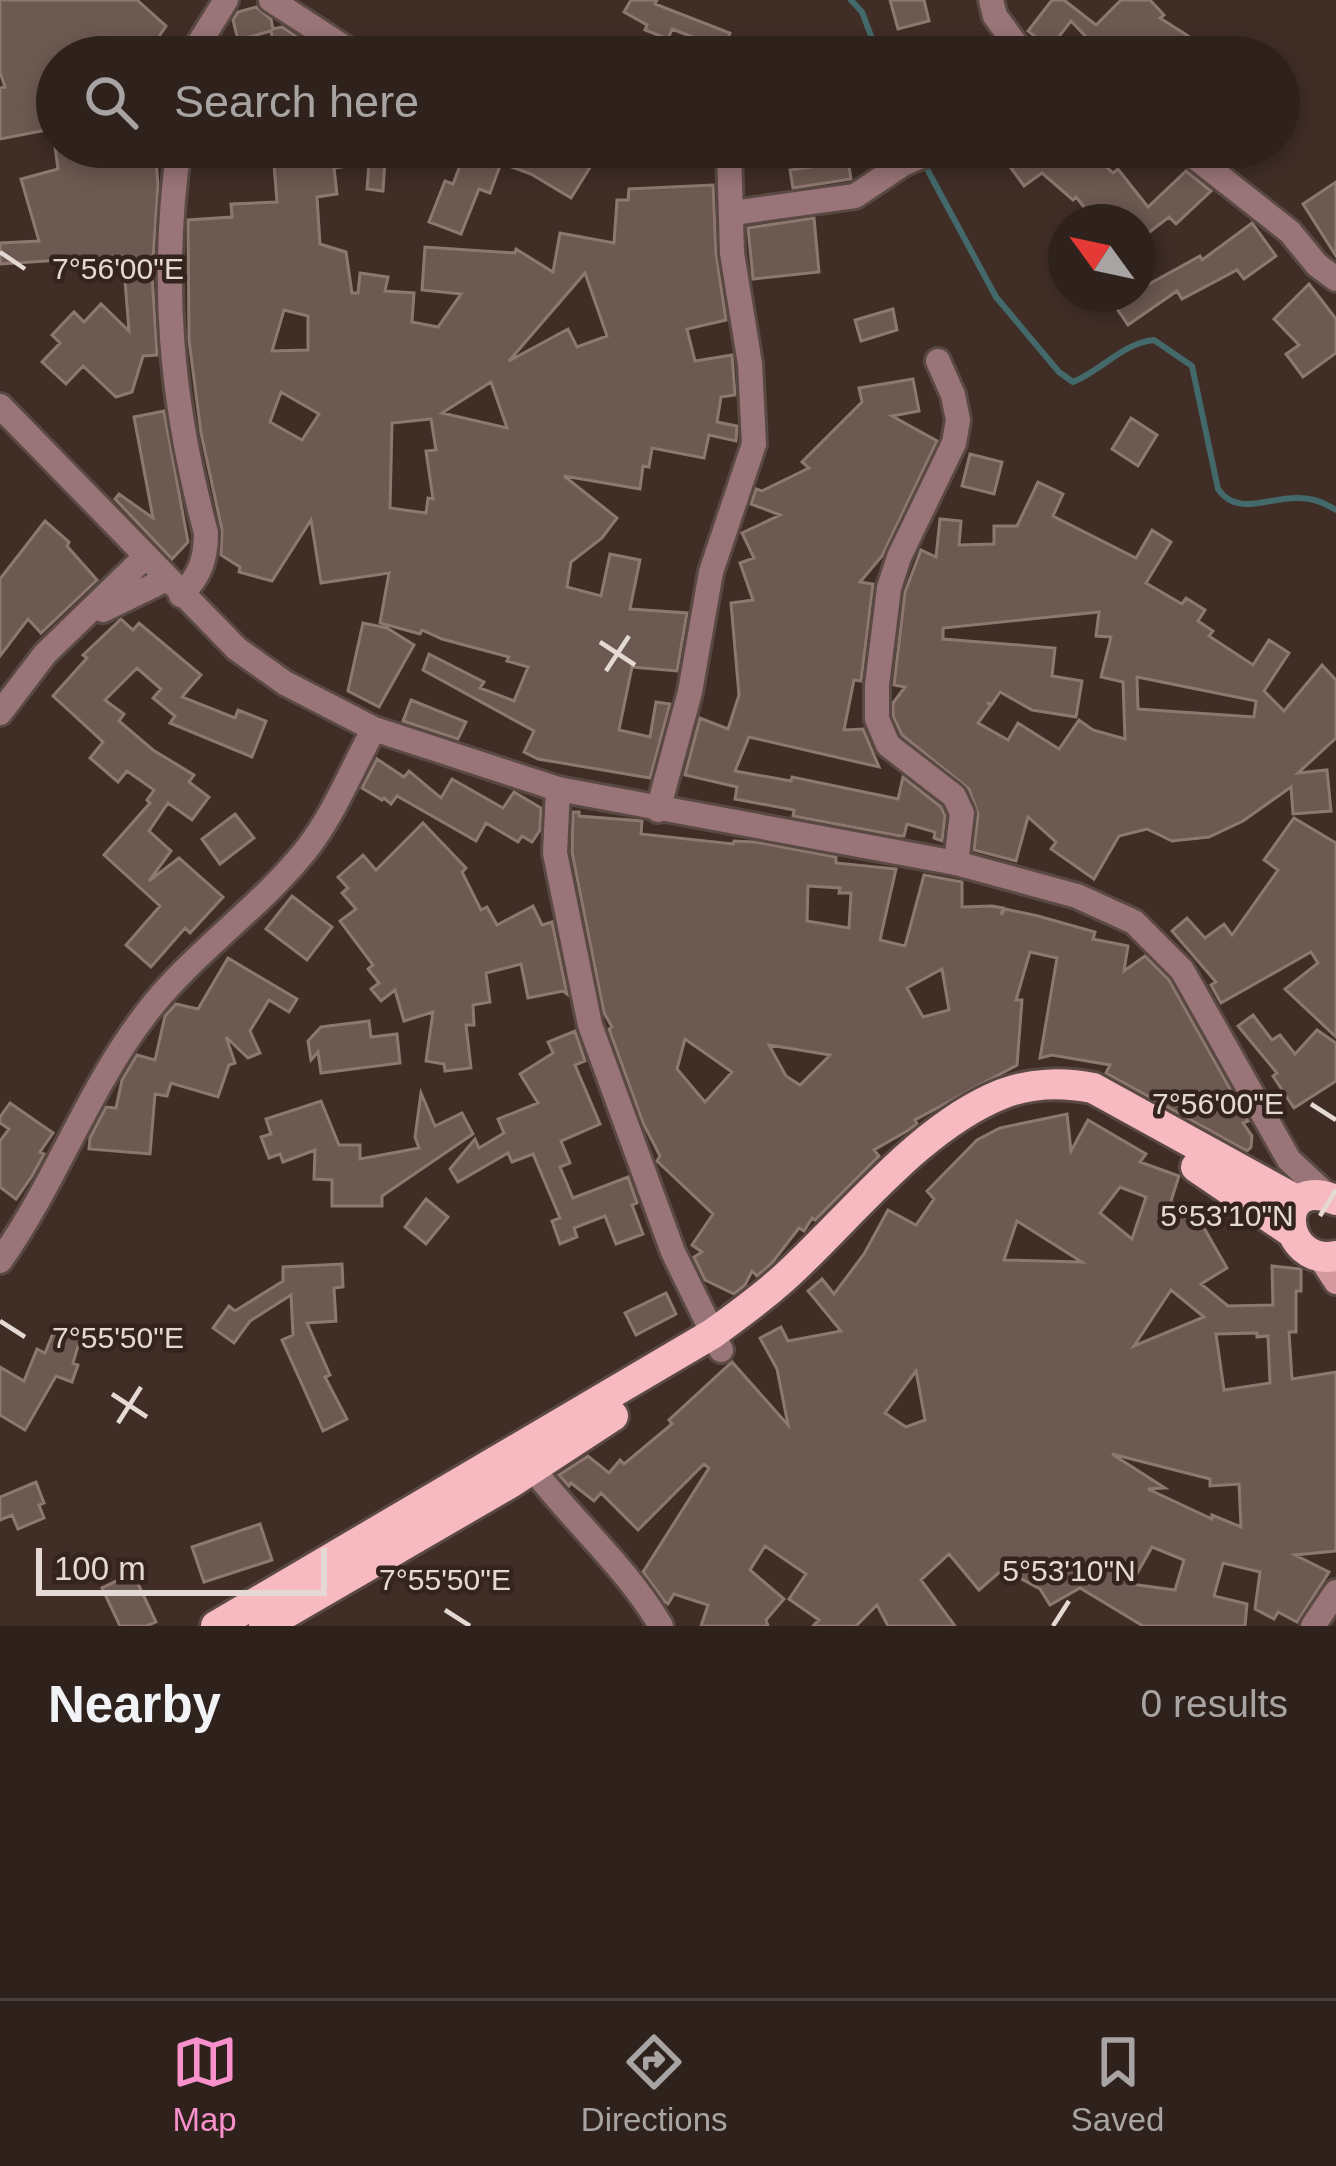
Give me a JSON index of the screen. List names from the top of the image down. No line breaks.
{"scale_bar":"100 m","north":"top left","page":{"search":"Search here","scale":"100 m","heading":["Nearby","0 results"],"nav":["Map","Directions","Saved"]},"coordinates":["7°56'00\"E","5°53'10\"N","7°55'50\"E"]}
